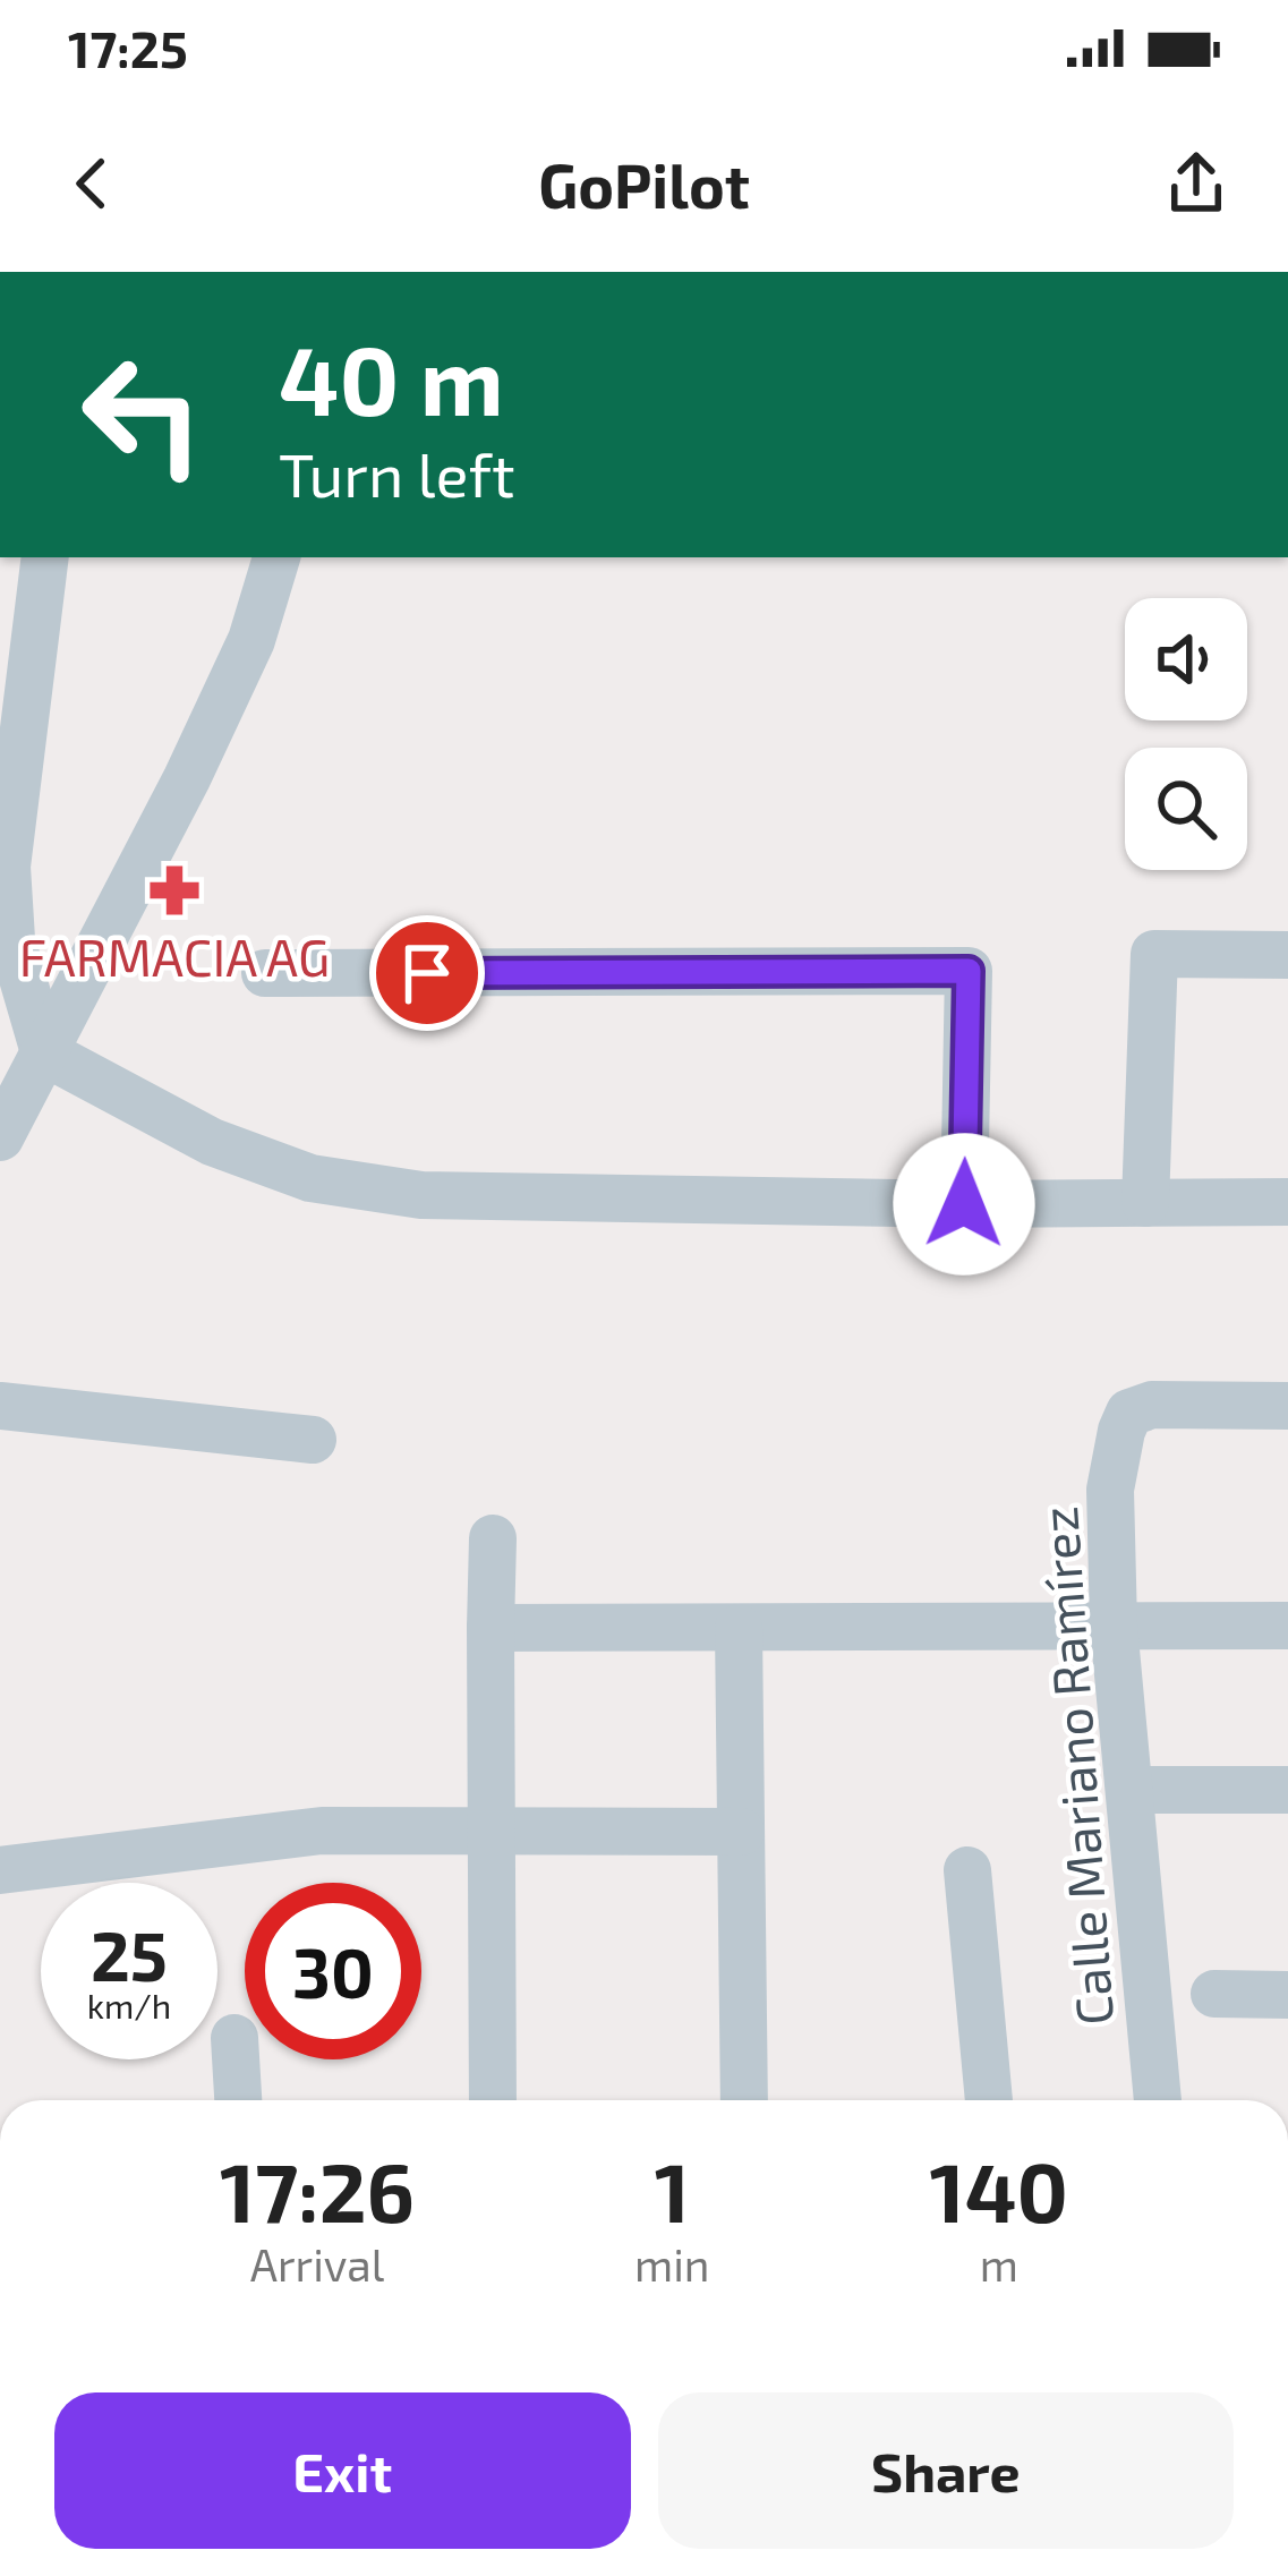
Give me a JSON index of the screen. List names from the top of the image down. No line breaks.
{"streets":{"street":["Calle Mariano Ramírez"]},"places":{"pharmacy":["FARMACIA AG"]},"page":{"status":"17:25","header":"GoPilot","turn":["40 m","Turn left"],"speed":"25 km/h","limit":"30","eta":["17:26","Arrival","1","min","140","m"],"buttons":["Exit","Share"]}}
